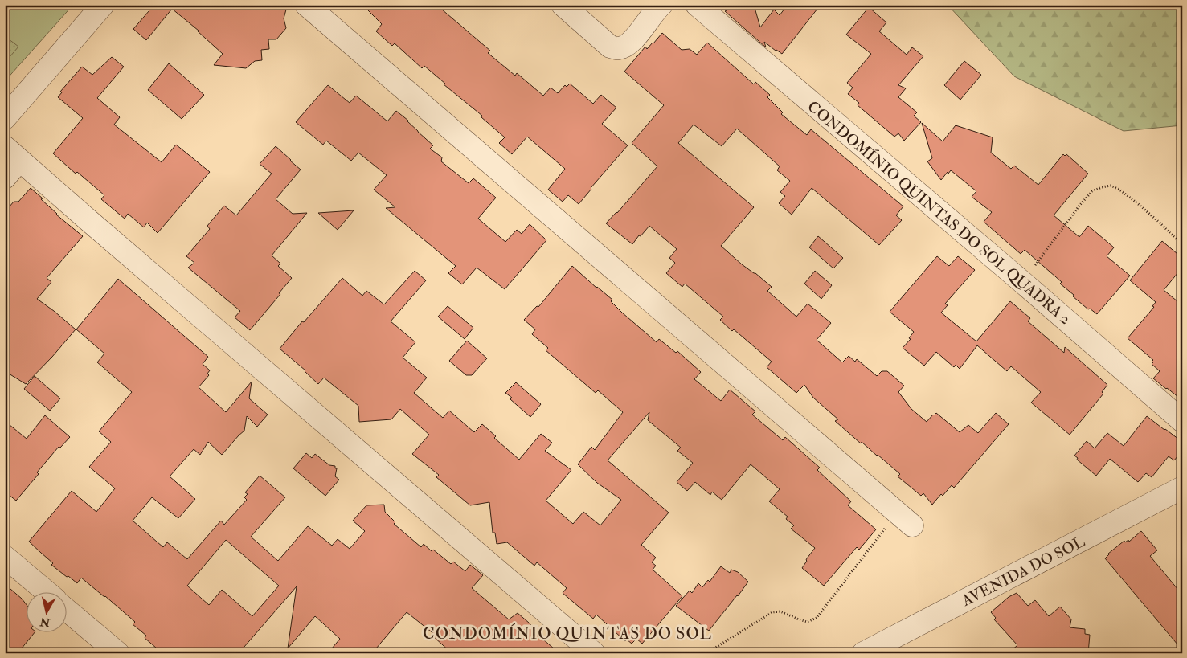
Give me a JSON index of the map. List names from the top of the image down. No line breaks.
{"streets":{"street":["CONDOMÍNIO QUINTAS DO SOL QUADRA 2","AVENIDA DO SOL"]},"districts":["CONDOMÍNIO QUINTAS DO SOL"],"north":"bottom"}
